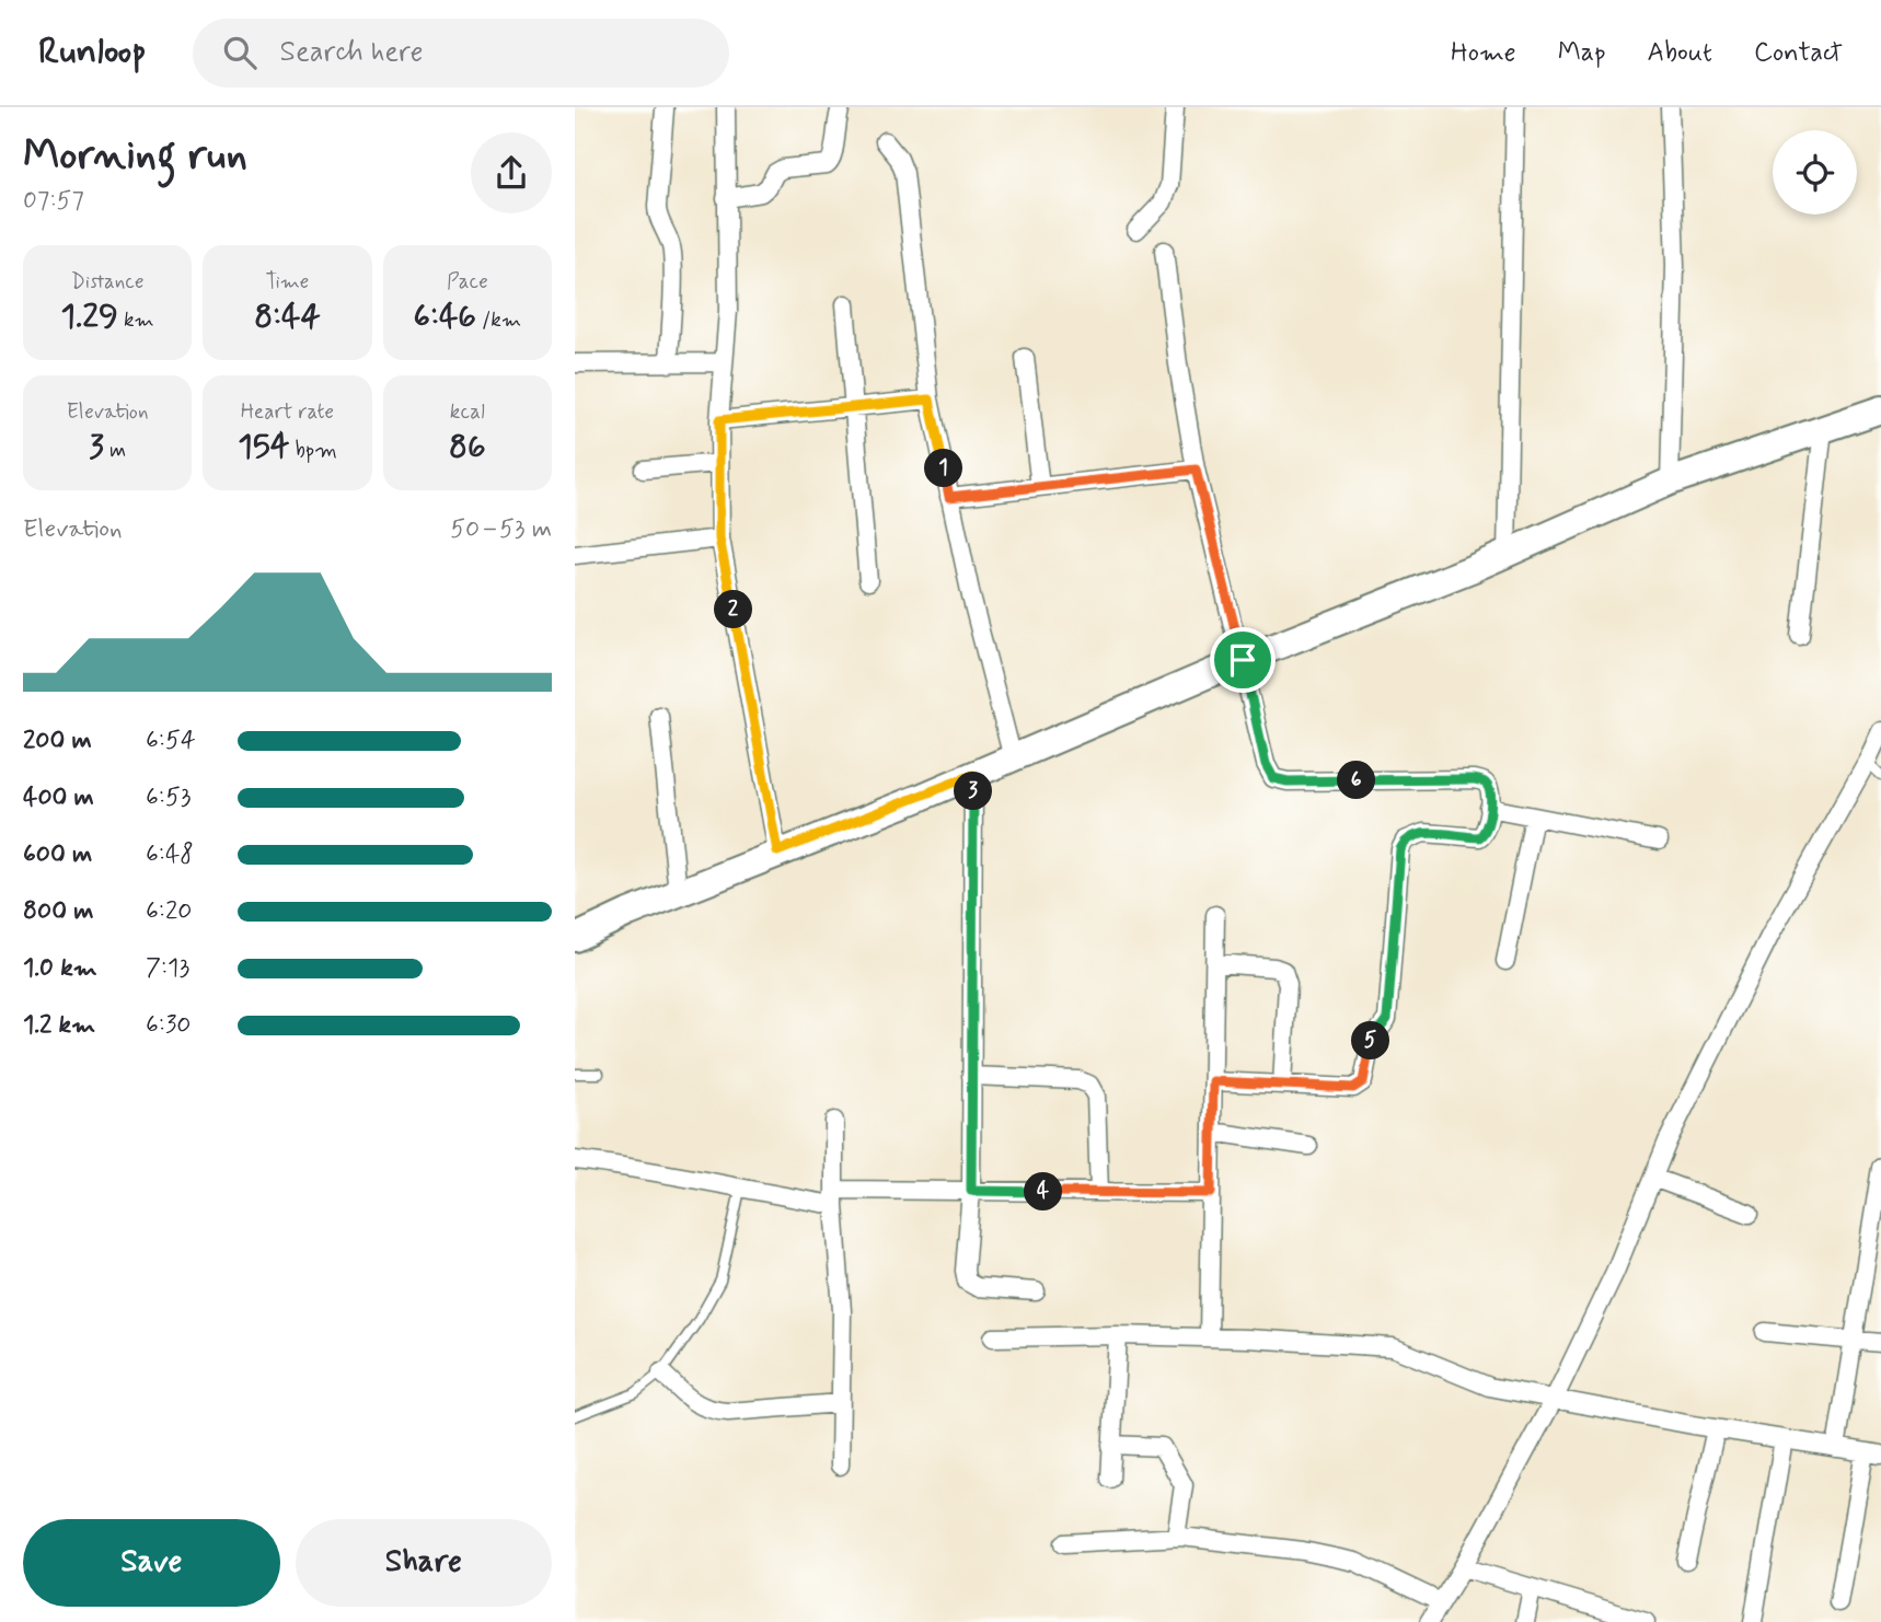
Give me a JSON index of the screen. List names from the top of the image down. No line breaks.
{"page":{"header":"Runloop","search":"Search here","nav":["Home","Map","About","Contact"],"heading":["Morning run","07:57"],"stats":[["Distance","1.29 km"],["Time","8:44"],["Pace","6:46 /km"],["Elevation","3 m"],["Heart rate","154 bpm"],["kcal","86"]],"pins":["1","2","6","3","5","4"],"chart":["Elevation","50–53 m"],"list":[{"name":"200 m","note":"6:54"},{"name":"400 m","note":"6:53"},{"name":"600 m","note":"6:48"},{"name":"800 m","note":"6:20"},{"name":"1.0 km","note":"7:13"},{"name":"1.2 km","note":"6:30"}],"buttons":["Save","Share"]}}
